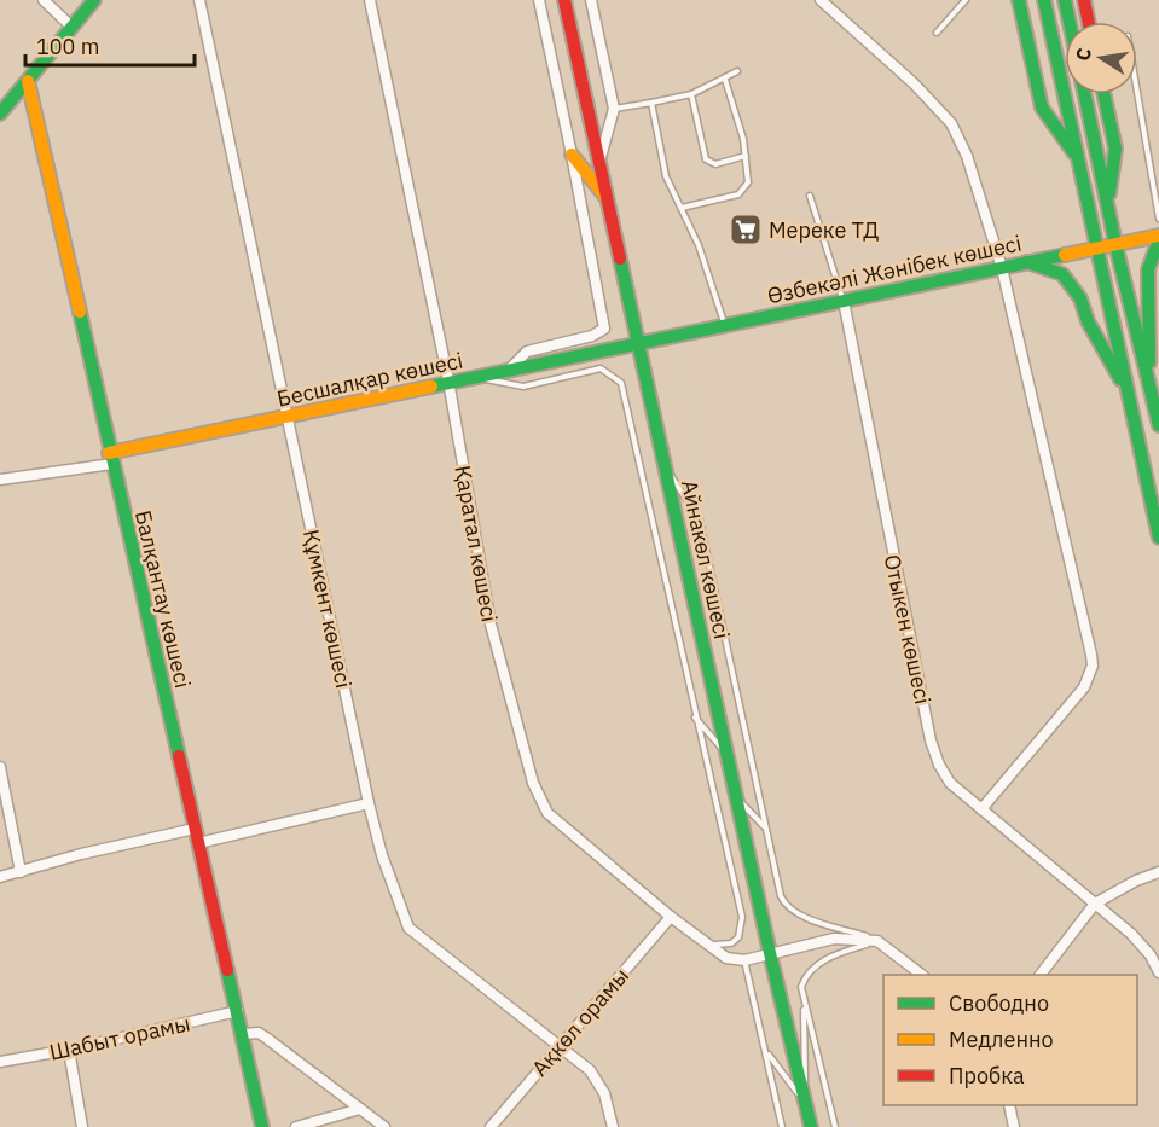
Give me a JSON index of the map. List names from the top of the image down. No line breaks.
{"streets":{"main road":["Өзбекәлі Жәнібек көшесі","Бесшалқар көшесі","Айнакөл көшесі","Балқантау көшесі"],"street":["Қаратал көшесі","Құмкент көшесі","Отыкен көшесі","Ақкөл орамы","Шабыт орамы"]},"crossings":[["Өзбекәлі Жәнібек көшесі","Бесшалқар көшесі"],["Өзбекәлі Жәнібек көшесі","Айнакөл көшесі"],["Өзбекәлі Жәнібек көшесі","Отыкен көшесі"],["Бесшалқар көшесі","Қаратал көшесі"],["Бесшалқар көшесі","Айнакөл көшесі"],["Бесшалқар көшесі","Балқантау көшесі"],["Бесшалқар көшесі","Құмкент көшесі"],["Қаратал көшесі","Ақкөл орамы"],["Балқантау көшесі","Шабыт орамы"],["Құмкент көшесі","Ақкөл орамы"]],"places":{"supermarket":["Мереке ТД"]},"legend":["Свободно","Медленно","Пробка"],"scale_bar":"100 m","north":"left"}
